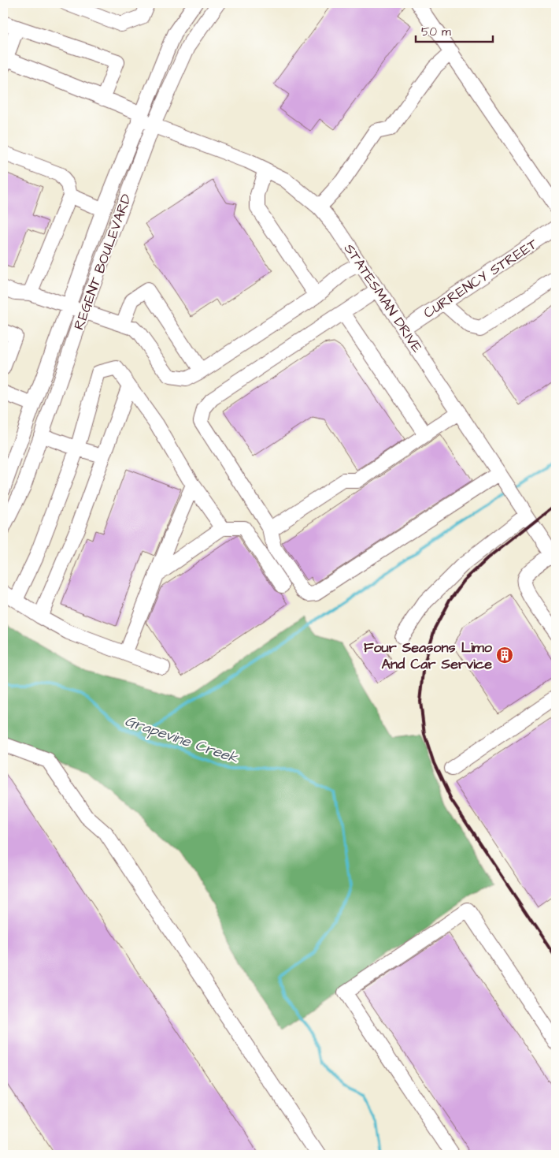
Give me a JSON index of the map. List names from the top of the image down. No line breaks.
{"streets":{"street":["REGENT BOULEVARD","CURRENCY STREET","STATESMAN DRIVE"]},"crossings":[["REGENT BOULEVARD","STATESMAN DRIVE"],["CURRENCY STREET","STATESMAN DRIVE"]],"water":["Grapevine Creek"],"places":{"building":["Four Seasons Limo And Car Service"]},"scale_bar":"50 m"}
